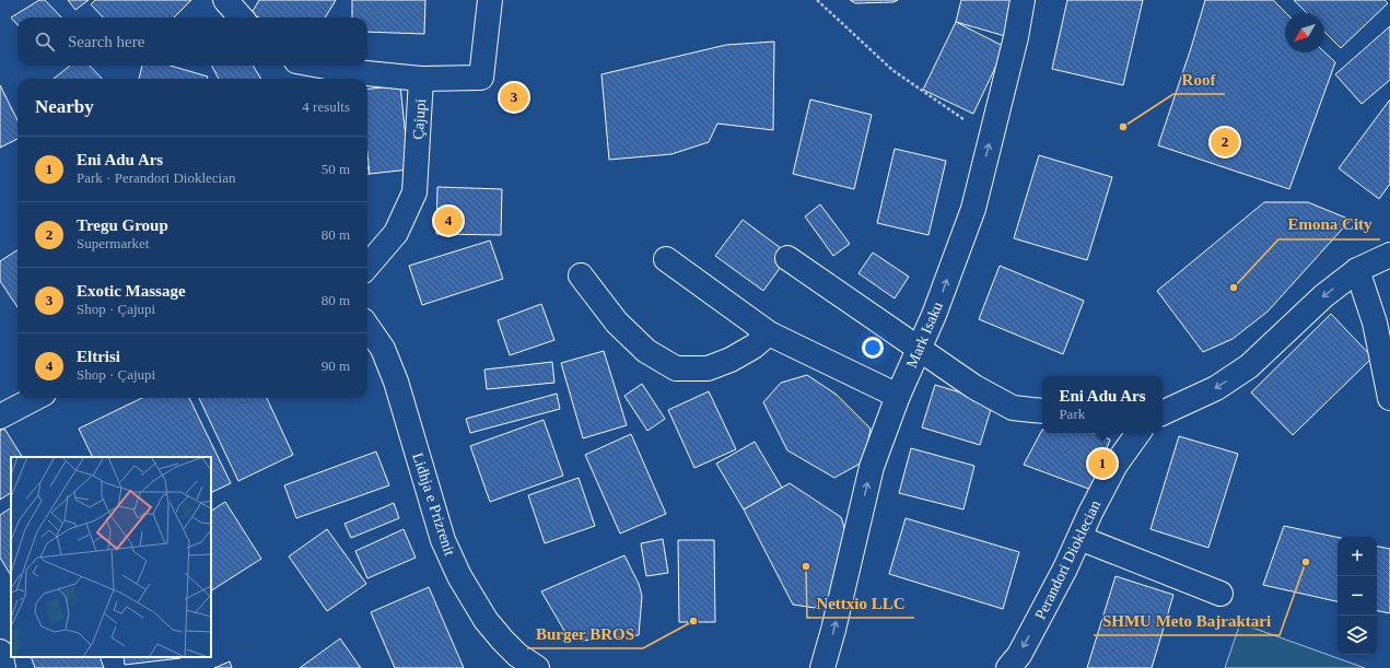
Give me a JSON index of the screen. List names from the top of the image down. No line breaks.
{"streets":{"street":["Çajupi","Mark Isaku","Lidhja e Prizrenit","Perandori Dioklecian"]},"one_way":["Mark Isaku","Perandori Dioklecian"],"places":["Roof","Emona City","SHMU Meto Bajraktari","Nettxio LLC","Burger BROS"],"north":"bottom left","page":{"search":"Search here","heading":["Nearby","4 results"],"pins":["3","2","4","1"],"list":[{"mark":"1","name":"Eni Adu Ars","note":"Park · Perandori Dioklecian","value":"50 m"},{"mark":"2","name":"Tregu Group","note":"Supermarket","value":"80 m"},{"mark":"3","name":"Exotic Massage","note":"Shop · Çajupi","value":"80 m"},{"mark":"4","name":"Eltrisi","note":"Shop · Çajupi","value":"90 m"}],"popup":["Eni Adu Ars","Park"],"map_buttons":["+","−"]}}
